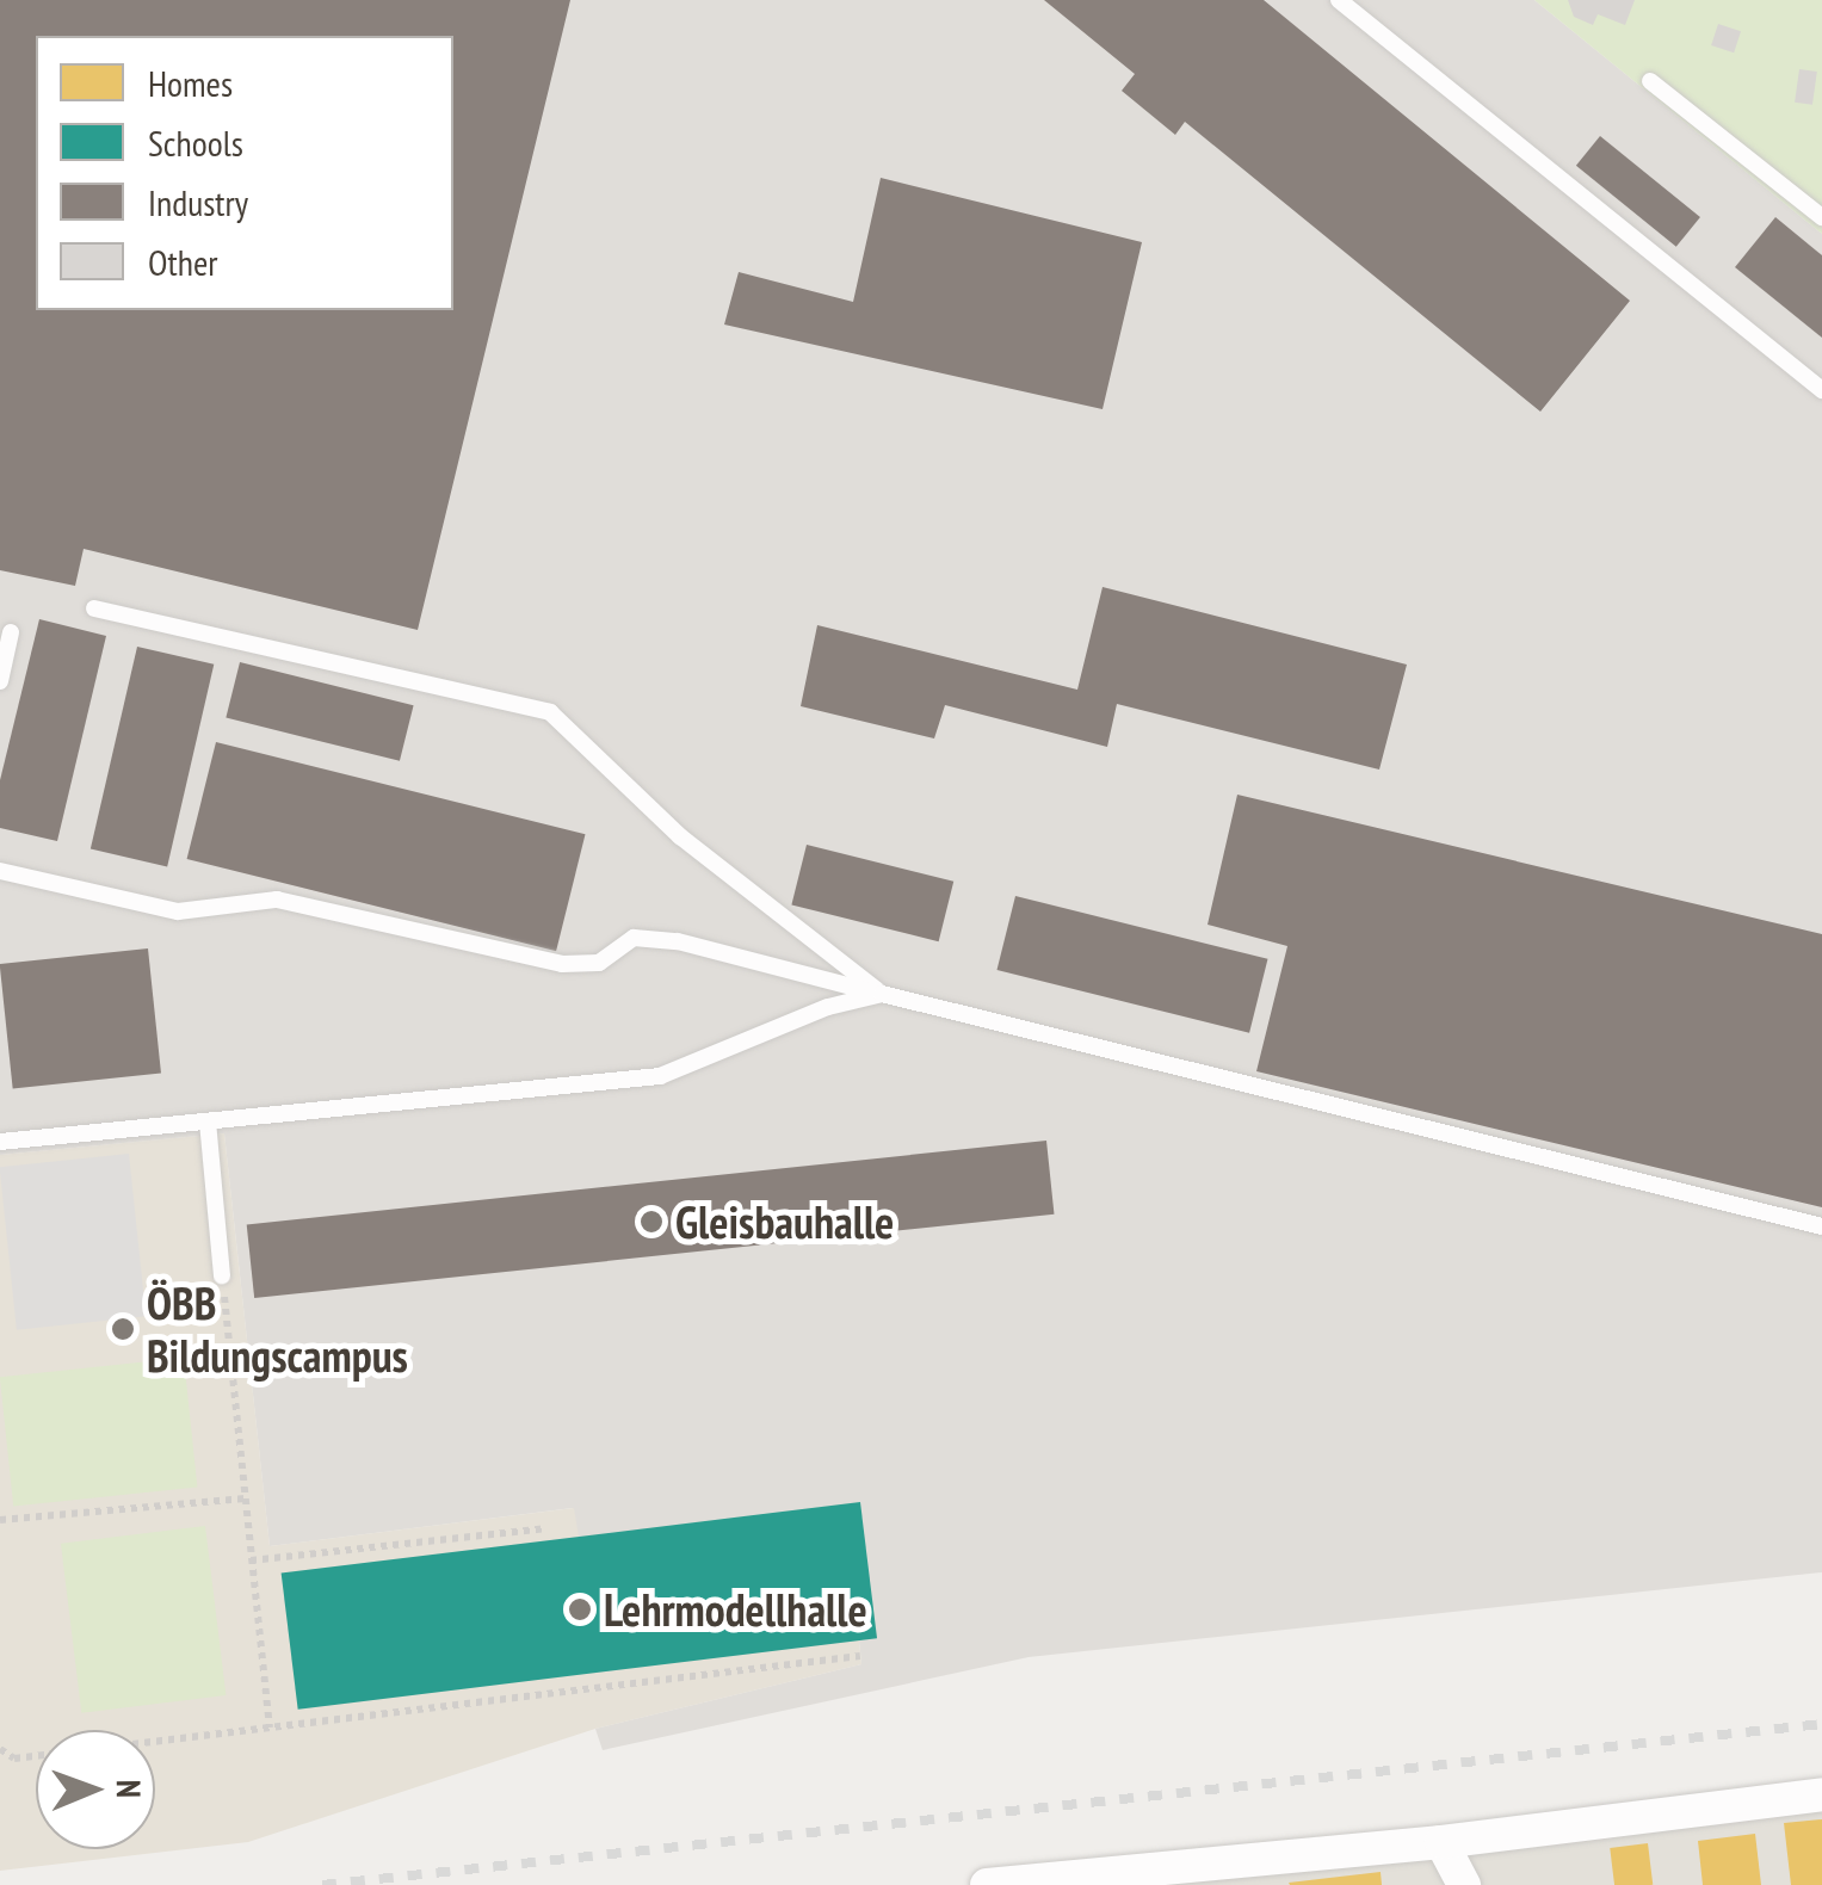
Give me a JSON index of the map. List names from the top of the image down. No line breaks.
{"places":["Gleisbauhalle","ÖBB Bildungscampus","Lehrmodellhalle"],"legend":["Homes","Schools","Industry","Other"],"north":"right"}
